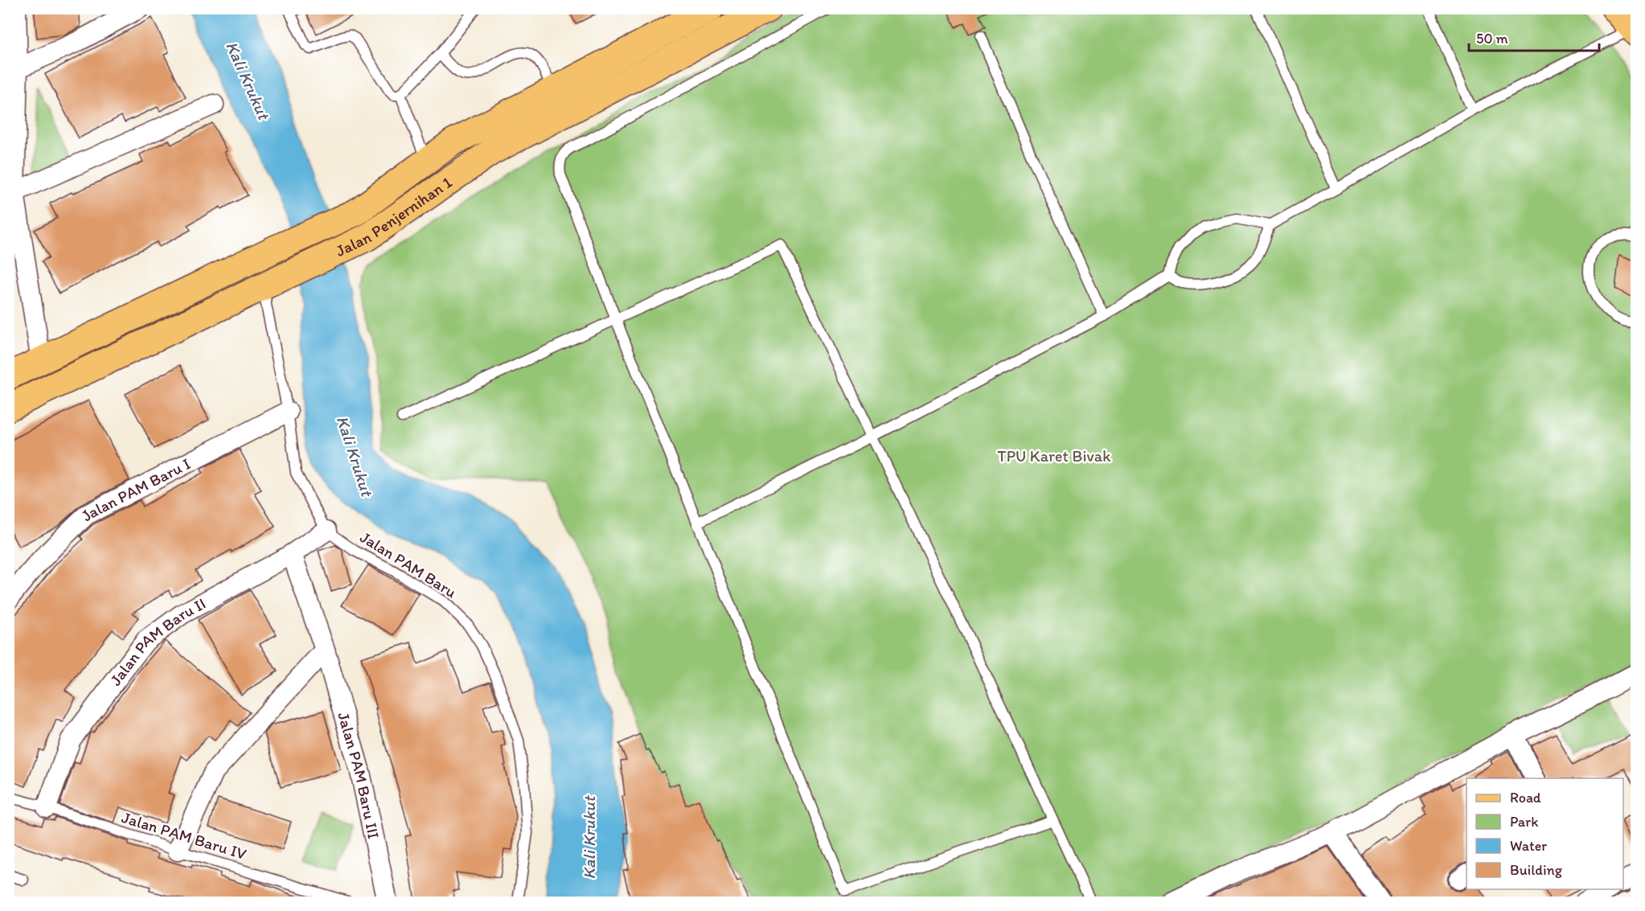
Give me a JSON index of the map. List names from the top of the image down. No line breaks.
{"streets":{"main road":["Jalan Penjernihan 1"],"street":["Jalan PAM Baru I","Jalan PAM Baru II","Jalan PAM Baru III"],"lane":["Jalan PAM Baru","Jalan PAM Baru IV"]},"crossings":[["Jalan Penjernihan 1","Jalan PAM Baru"],["Jalan PAM Baru I","Jalan PAM Baru"],["Jalan PAM Baru","Jalan PAM Baru II"],["Jalan PAM Baru II","Jalan PAM Baru III"],["Jalan PAM Baru II","Jalan PAM Baru IV"]],"water":["Kali Krukut"],"parks":["TPU Karet Bivak"],"legend":["Road","Park","Water","Building"],"scale_bar":"50 m"}
